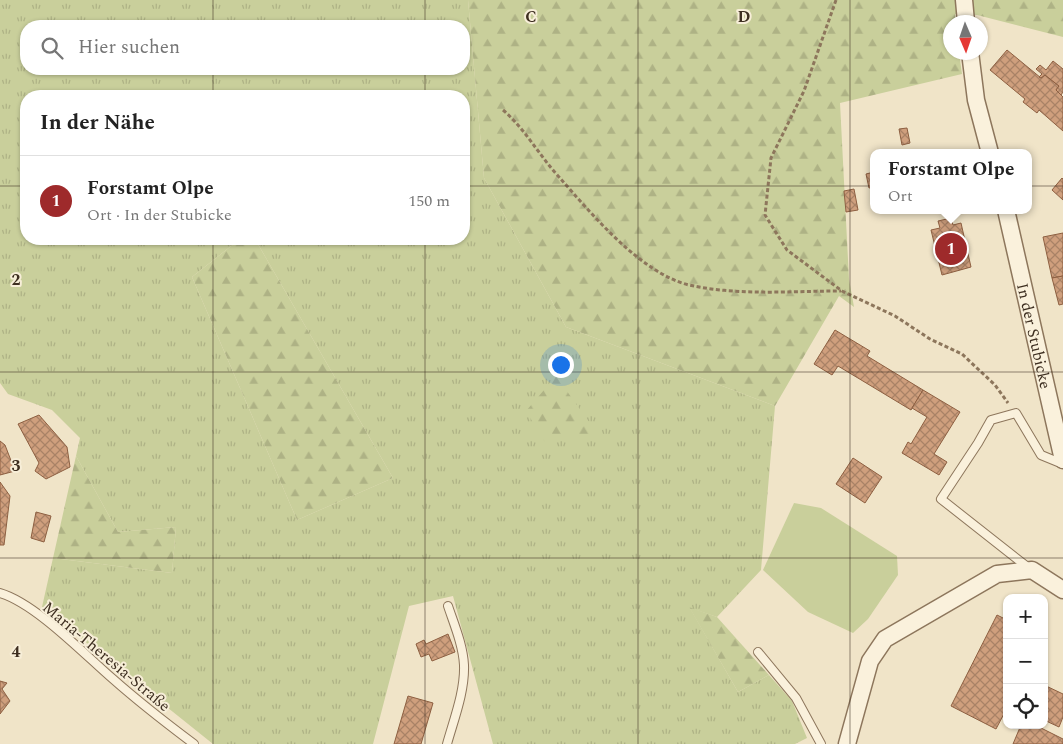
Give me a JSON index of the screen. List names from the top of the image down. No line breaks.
{"streets":{"street":["In der Stubicke"],"lane":["Maria-Theresia-Straße"]},"north":"bottom","page":{"search":"Hier suchen","heading":"In der Nähe","popup":["Forstamt Olpe","Ort"],"list":[{"mark":"1","name":"Forstamt Olpe","note":"Ort · In der Stubicke","value":"150 m"}],"pins":"1","map_buttons":["+","−"]},"grid":{"columns":["C","D"],"rows":["2","3","4"]}}
